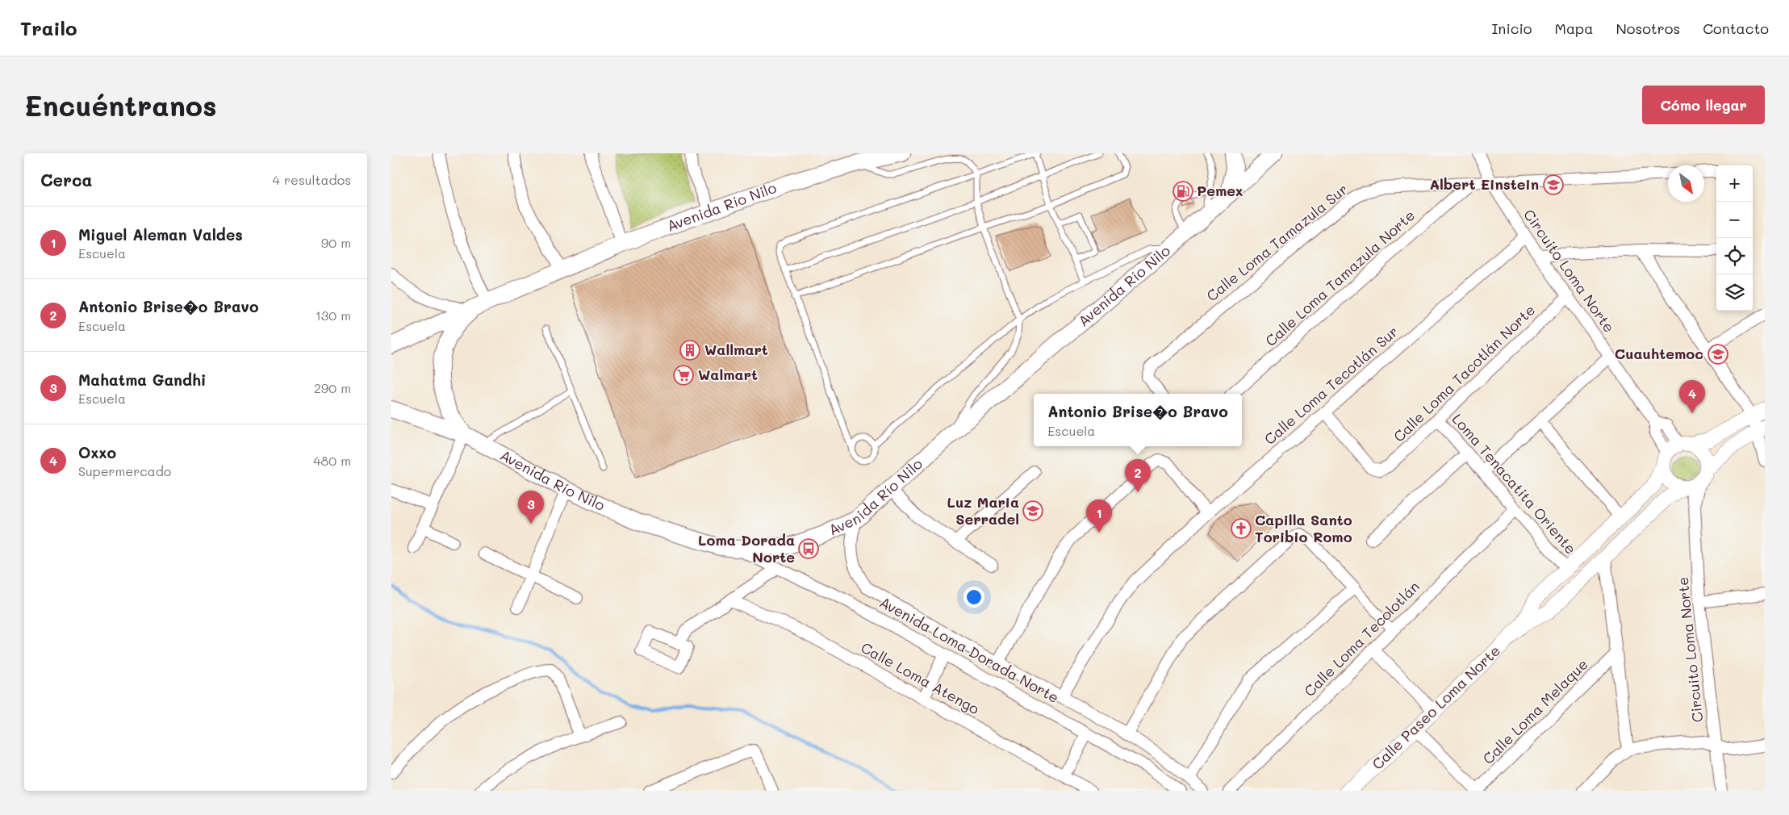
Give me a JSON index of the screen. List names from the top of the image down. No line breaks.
{"streets":{"main road":["Avenida Río Nilo"],"street":["Calle Loma Tamazula Sur","Circuito Loma Norte","Calle Loma Tamazula Norte","Calle Loma Tacotlán Norte","Calle Loma Tecotlán Sur","Loma Tenacatita Oriente","Calle Loma Tecolotlán","Avenida Loma Dorada Norte","Calle Loma Atengo","Calle Paseo Loma Norte","Calle Loma Melaque"]},"crossings":[["Avenida Río Nilo","Avenida Loma Dorada Norte"],["Calle Loma Tamazula Sur","Circuito Loma Norte"],["Calle Loma Tamazula Sur","Calle Loma Tamazula Norte"],["Circuito Loma Norte","Calle Loma Tacotlán Norte"],["Circuito Loma Norte","Calle Loma Tecotlán Sur"],["Circuito Loma Norte","Calle Paseo Loma Norte"],["Calle Loma Tacotlán Norte","Calle Loma Tecotlán Sur"],["Calle Loma Tacotlán Norte","Loma Tenacatita Oriente"],["Calle Loma Tecotlán Sur","Avenida Loma Dorada Norte"],["Loma Tenacatita Oriente","Calle Loma Tecolotlán"],["Loma Tenacatita Oriente","Calle Paseo Loma Norte"]],"places":{"school or university":["Albert Einstein","Cuauhtemoc","Luz Maria Serradel"],"fuel station":["Pemex"],"building":["Wallmart"],"supermarket":["Walmart"],"church":["Capilla Santo Toribio Romo"],"bus stop":["Loma Dorada Norte"]},"north":"bottom right","page":{"header":"Trailo","nav":["Inicio","Mapa","Nosotros","Contacto"],"buttons":"Cómo llegar","title":"Encuéntranos","heading":["Cerca","4 resultados"],"map_buttons":["+","−"],"list":[{"mark":"1","name":"Miguel Aleman Valdes","note":"Escuela","value":"90 m"},{"mark":"2","name":"Antonio Brise�o Bravo","note":"Escuela","value":"130 m"},{"mark":"3","name":"Mahatma Gandhi","note":"Escuela","value":"290 m"},{"mark":"4","name":"Oxxo","note":"Supermercado","value":"480 m"}],"pins":["4","2","3","1"],"popup":["Antonio Brise�o Bravo","Escuela"]}}
